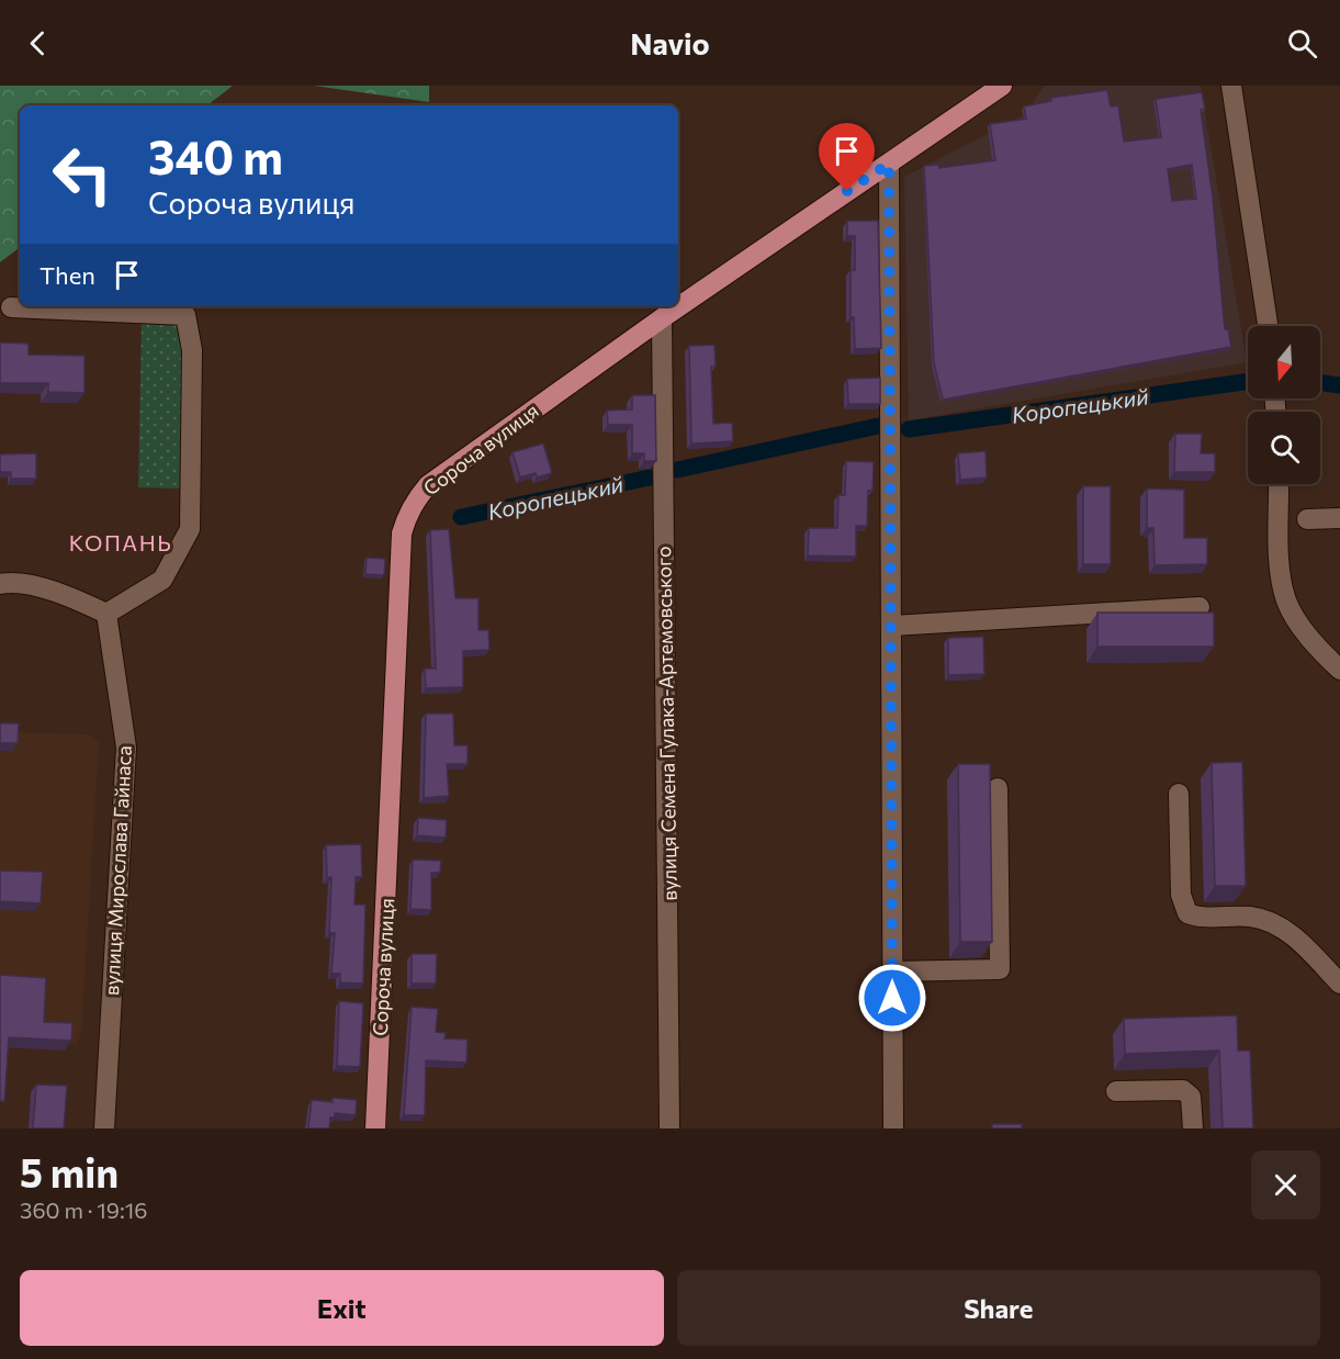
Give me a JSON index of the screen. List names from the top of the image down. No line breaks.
{"streets":{"main road":["Сороча вулиця"],"street":["вулиця Семена Гулака-Артемовського","вулиця Мирослава Гайнаса"]},"crossings":[["Сороча вулиця","вулиця Семена Гулака-Артемовського"]],"districts":["КОПАНЬ"],"water":["Коропецький"],"north":"bottom","page":{"header":"Navio","turn":["340 m","Сороча вулиця"],"then":"Then","heading":["5 min","360 m · 19:16"],"buttons":["Exit","Share"]}}
